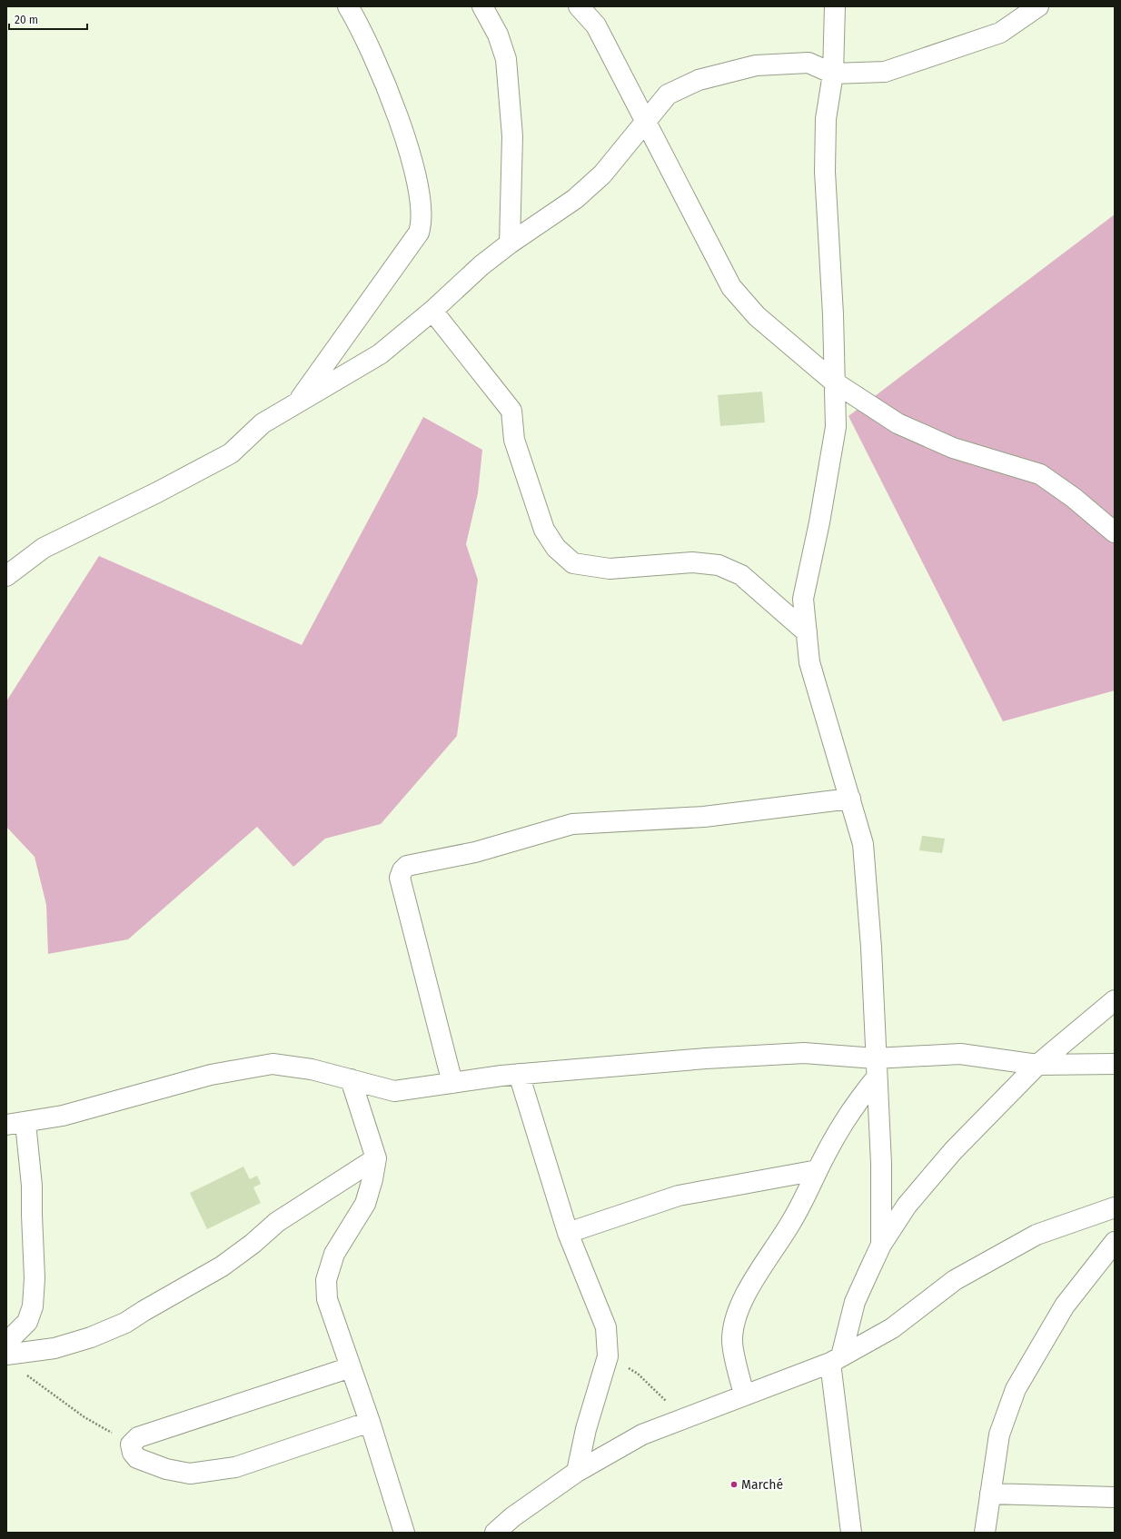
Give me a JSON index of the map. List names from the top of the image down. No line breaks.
{"places":["Marché"],"scale_bar":"20 m"}
